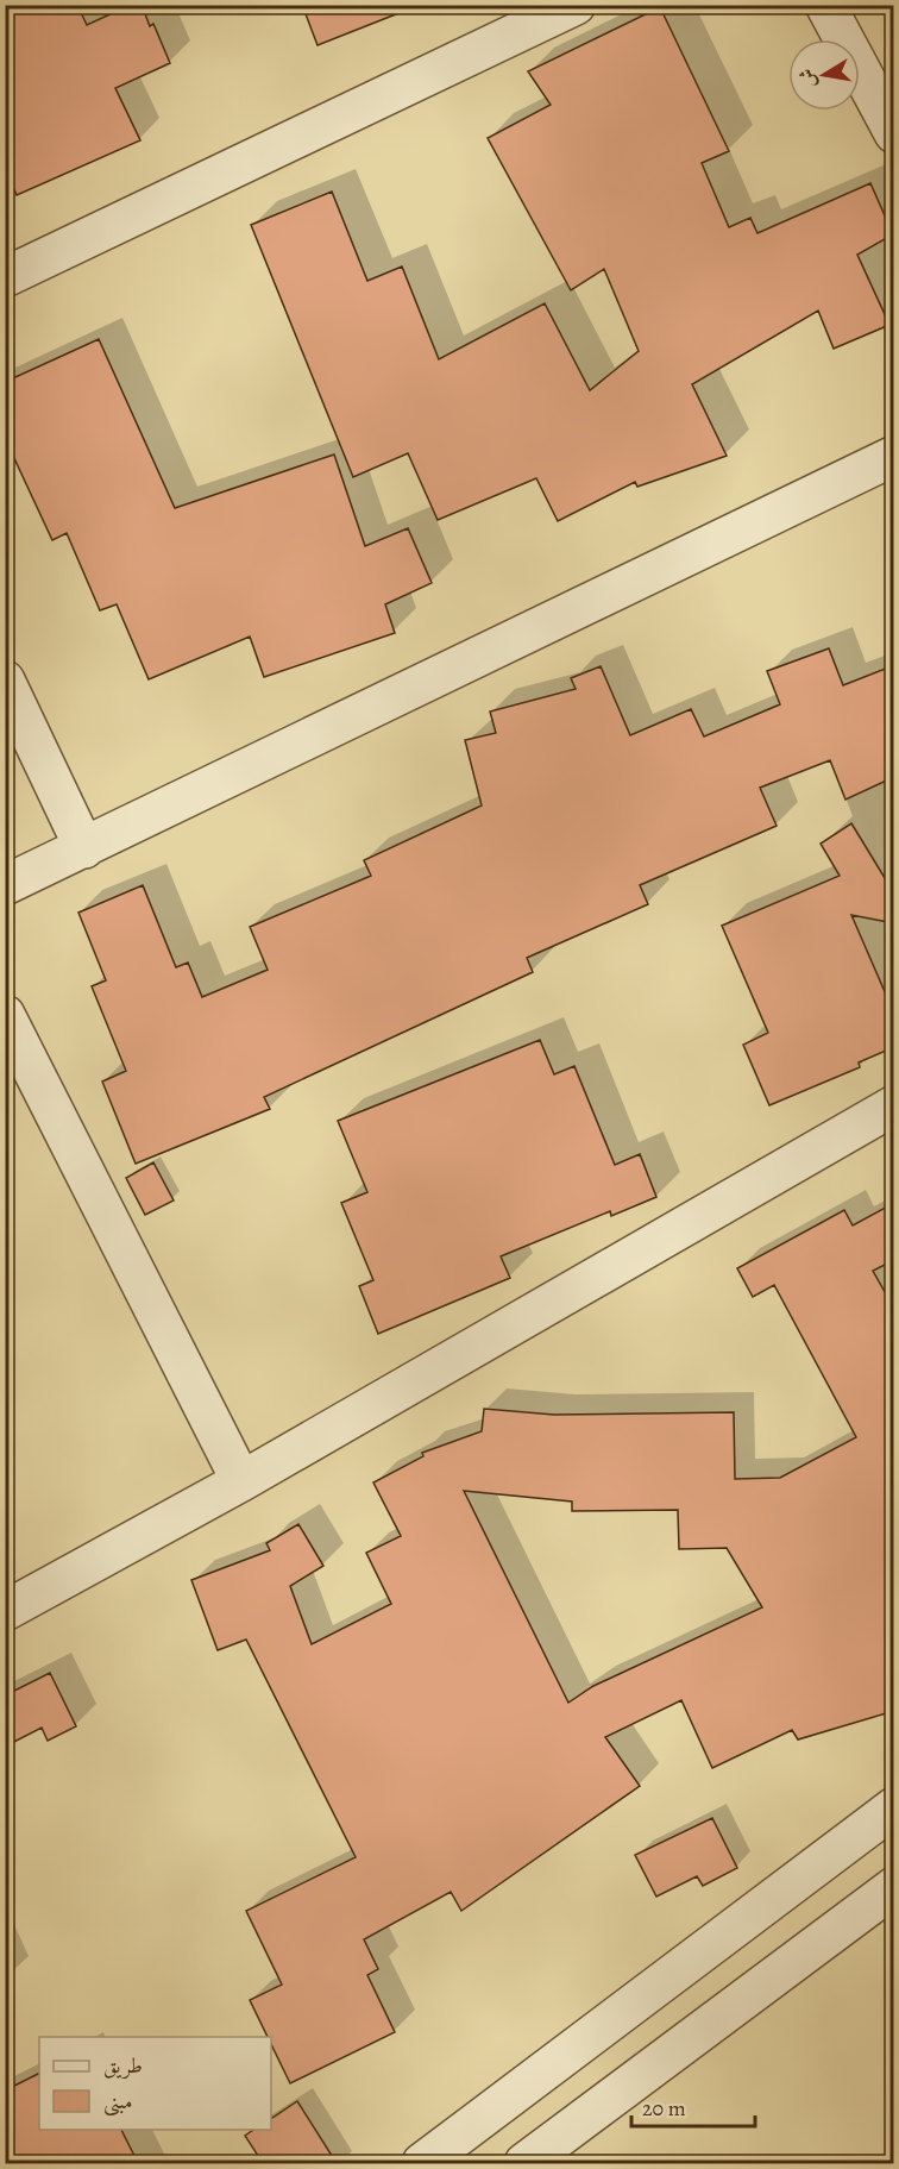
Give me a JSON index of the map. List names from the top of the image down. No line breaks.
{"legend":["طريق","مبنى"],"scale_bar":"20 m","north":"left"}
